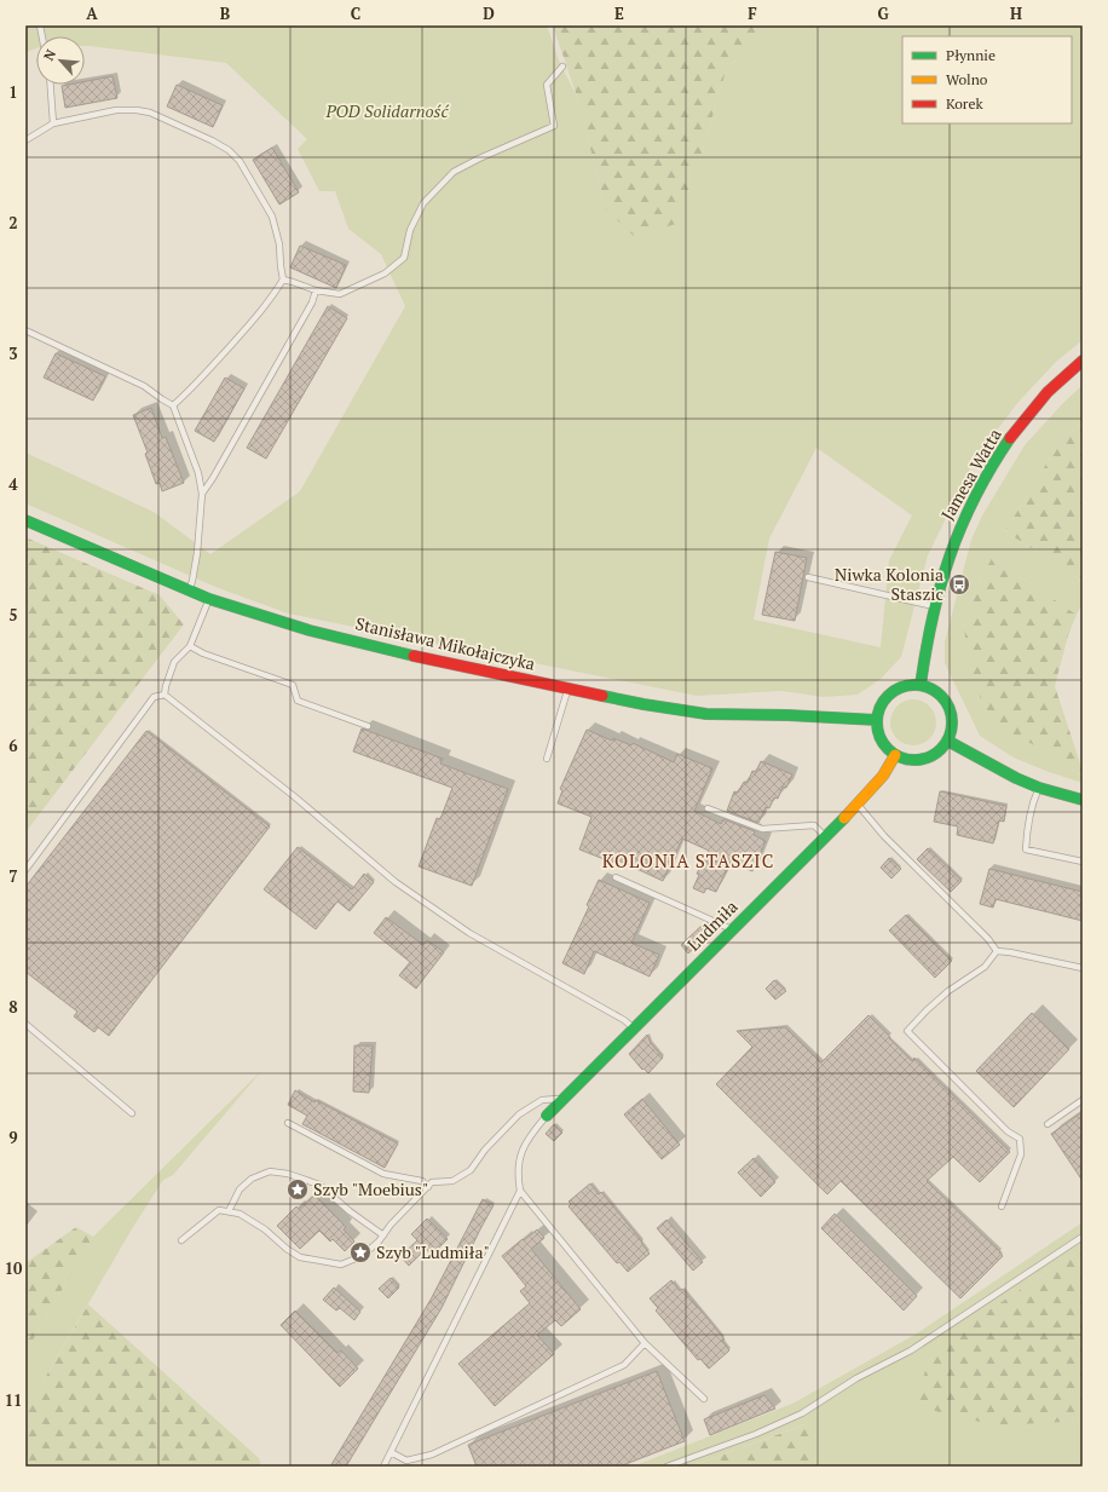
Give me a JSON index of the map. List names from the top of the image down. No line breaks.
{"streets":{"street":["Jamesa Watta","Stanisława Mikołajczyka","Ludmiła"]},"crossings":[["Jamesa Watta","Stanisława Mikołajczyka"],["Jamesa Watta","Ludmiła"],["Stanisława Mikołajczyka","Ludmiła"]],"districts":["KOLONIA STASZIC"],"parks":["POD Solidarność"],"places":{"bus stop":["Niwka Kolonia Staszic"],"place":["Szyb \"Moebius\"","Szyb \"Ludmiła\""]},"legend":["Płynnie","Wolno","Korek"],"north":"top left","grid":{"columns":["A","B","C","D","E","F","G","H"],"rows":["1","2","3","4","5","6","7","8","9","10","11"]}}
